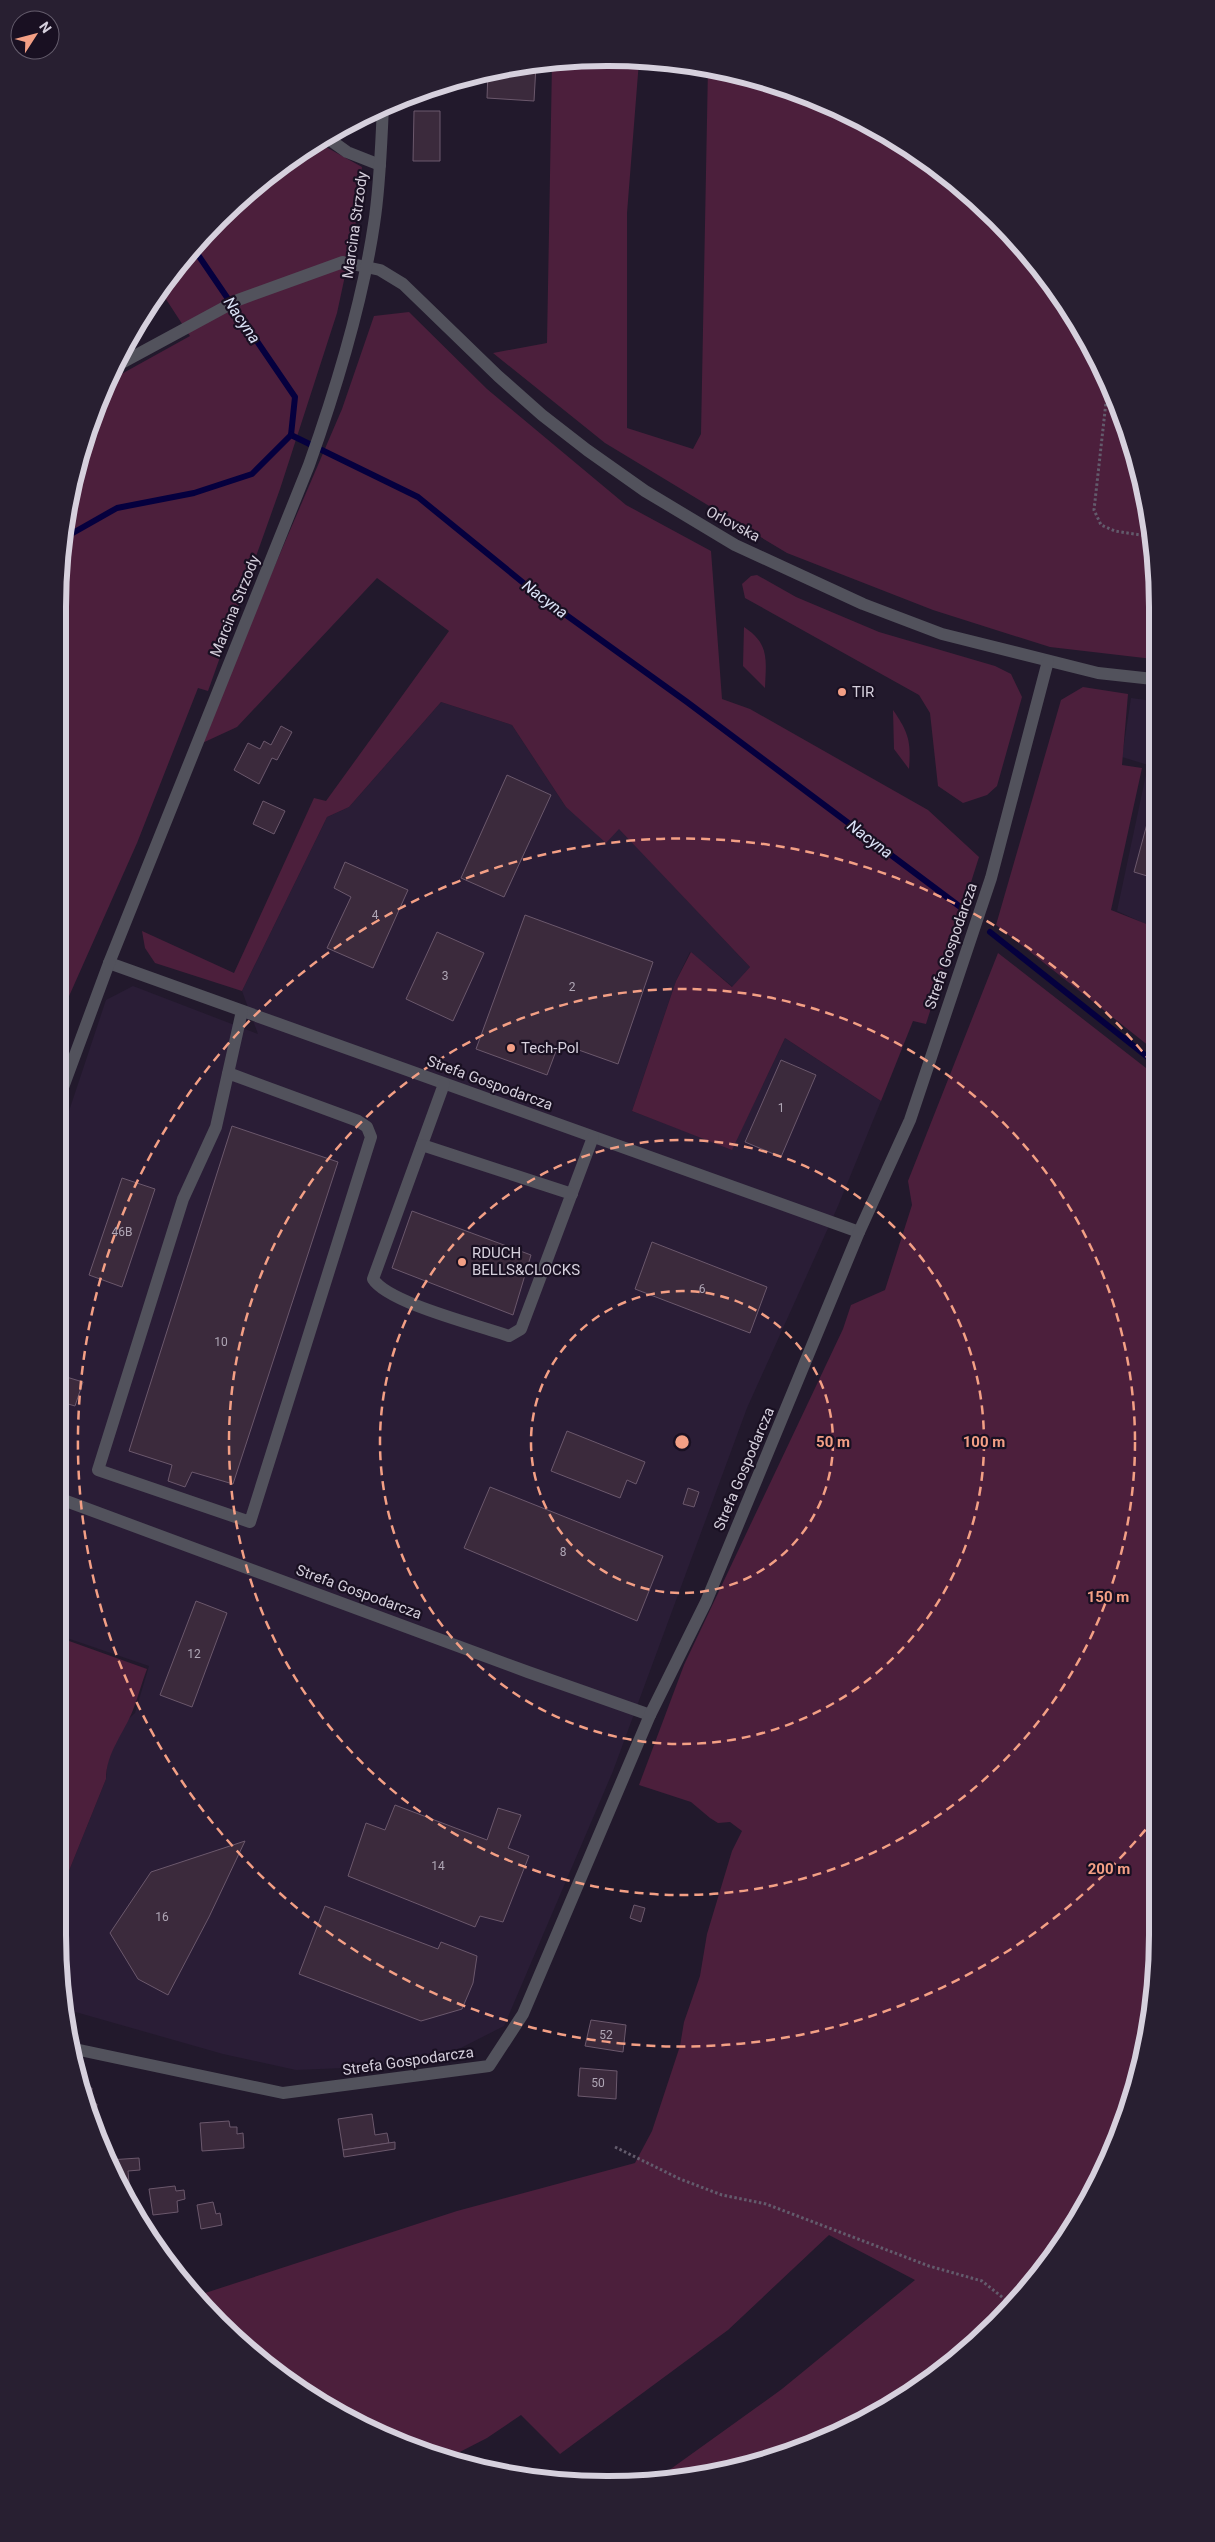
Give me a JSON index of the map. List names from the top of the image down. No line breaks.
{"streets":{"street":["Marcina Strzody","Orlovska","Strefa Gospodarcza"]},"crossings":[["Marcina Strzody","Orlovska"],["Marcina Strzody","Strefa Gospodarcza"],["Orlovska","Strefa Gospodarcza"]],"water":["Nacyna"],"places":["TIR","Tech-Pol","RDUCH BELLS&CLOCKS"],"house_numbers":["4","3","2","1","46B","6","10","8","12","14","16","52","50"],"north":"top right","rings":["50 m","100 m","150 m","200 m"]}
